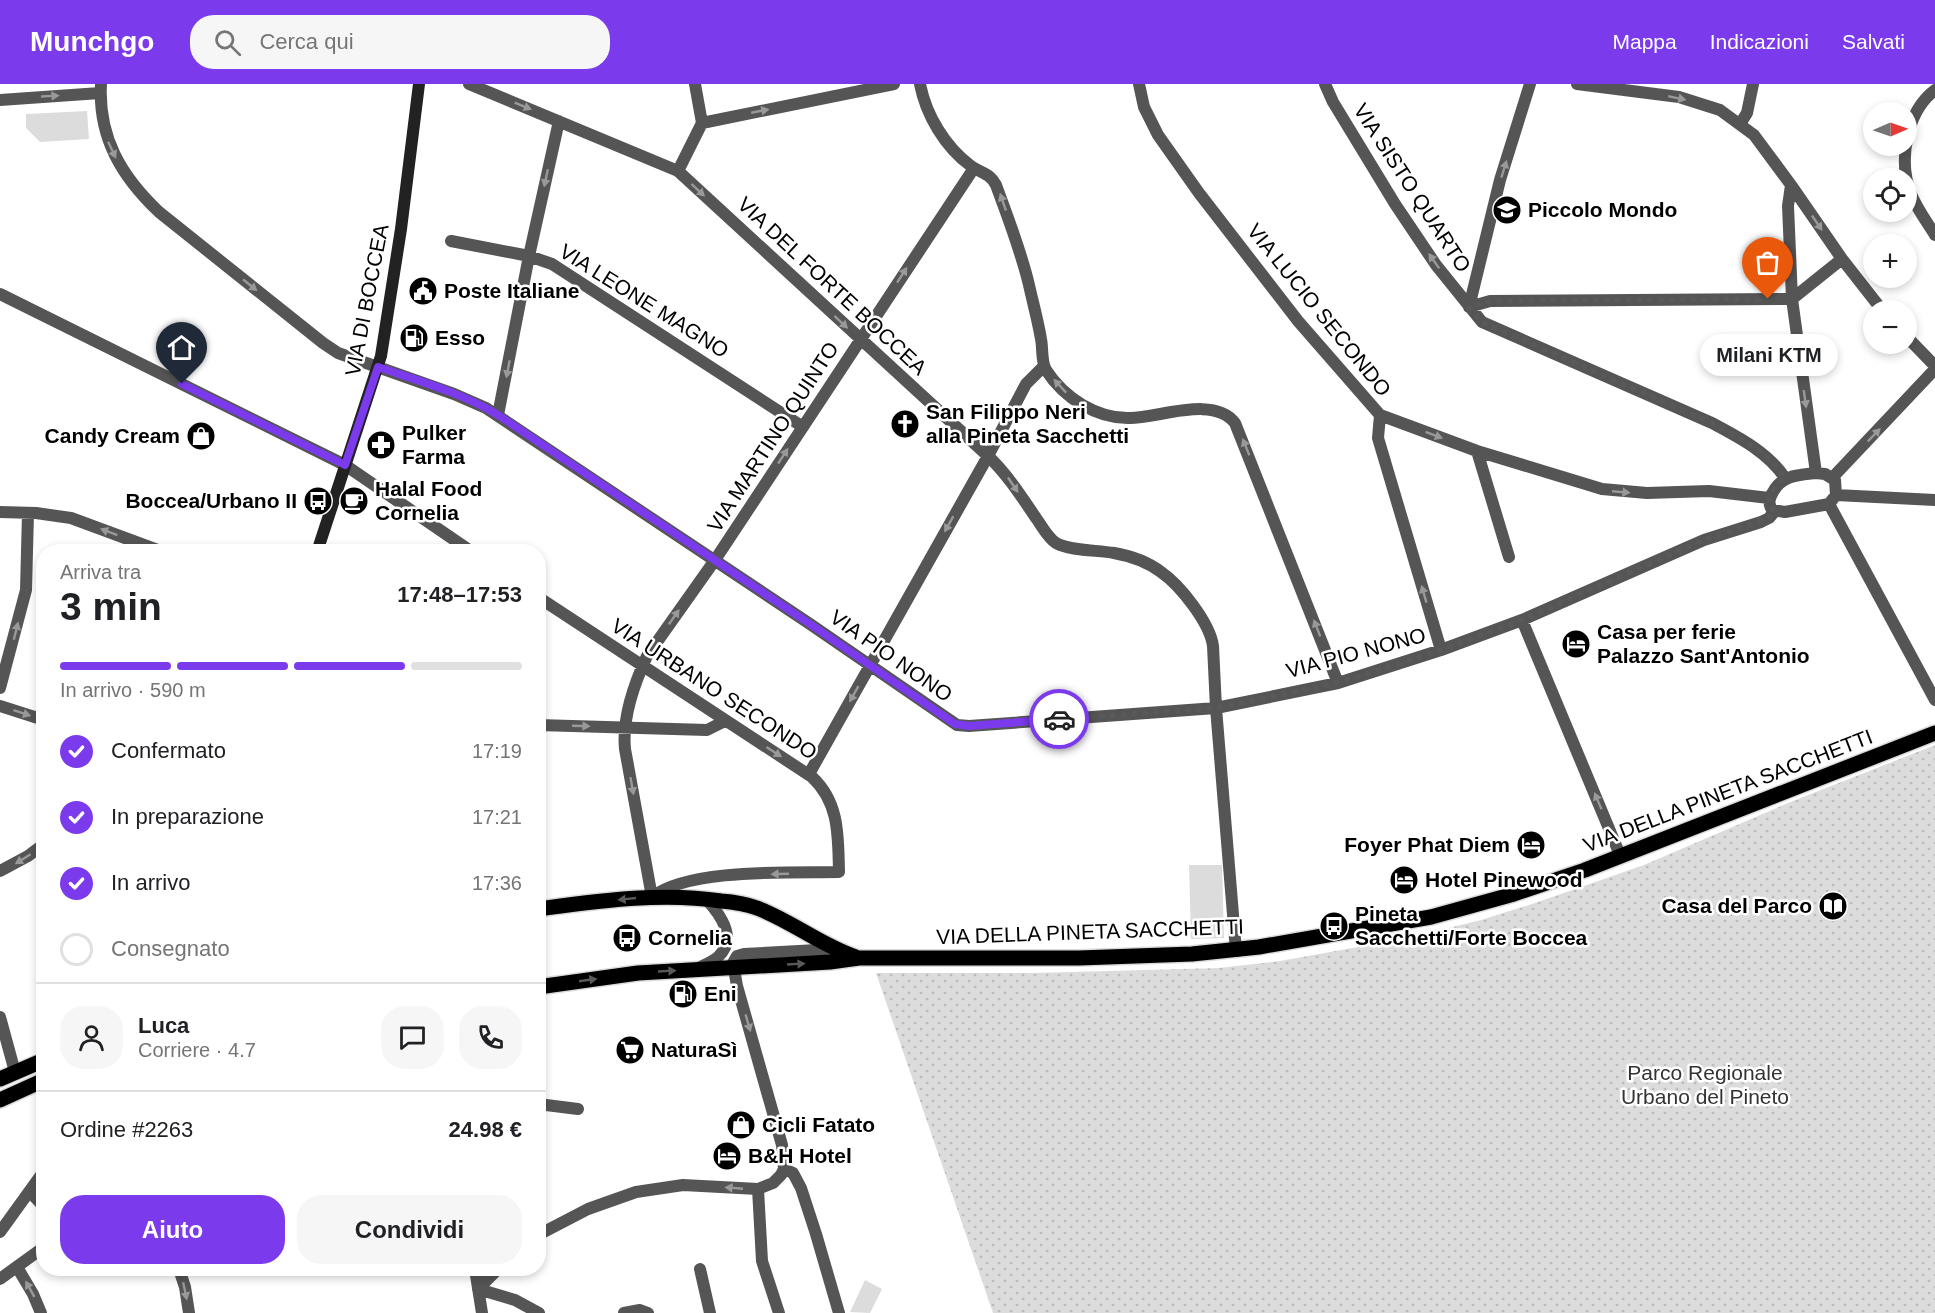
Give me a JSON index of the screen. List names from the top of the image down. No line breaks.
{"streets":{"main road":["VIA DI BOCCEA","VIA DELLA PINETA SACCHETTI"],"street":["VIA SISTO QUARTO","VIA DEL FORTE BOCCEA","VIA LEONE MAGNO","VIA LUCIO SECONDO","VIA MARTINO QUINTO","VIA PIO NONO","VIA URBANO SECONDO"]},"crossings":[["VIA DEL FORTE BOCCEA","VIA MARTINO QUINTO"],["VIA DEL FORTE BOCCEA","VIA PIO NONO"],["VIA DEL FORTE BOCCEA","VIA DELLA PINETA SACCHETTI"],["VIA DI BOCCEA","VIA PIO NONO"],["VIA LEONE MAGNO","VIA MARTINO QUINTO"],["VIA LUCIO SECONDO","VIA PIO NONO"],["VIA MARTINO QUINTO","VIA PIO NONO"],["VIA MARTINO QUINTO","VIA URBANO SECONDO"]],"one_way":["VIA SISTO QUARTO","VIA DEL FORTE BOCCEA"],"parks":["Parco Regionale Urbano del Pineto"],"places":{"school or university":["Piccolo Mondo"],"public building":["Poste Italiane"],"other":["Milani KTM"],"fuel station":["Esso","Eni"],"church":["San Filippo Neri alla Pineta Sacchetti"],"shop":["Candy Cream","Cicli Fatato"],"pharmacy":["Pulker Farma"],"bus stop":["Boccea/Urbano II","Pineta Sacchetti/Forte Boccea","Cornelia"],"cafe":["Halal Food Cornelia"],"hotel":["Casa per ferie Palazzo Sant'Antonio","Foyer Phat Diem","Hotel Pinewood","B&H Hotel"],"library":["Casa del Parco"],"supermarket":["NaturaSì"]},"north":"right","page":{"header":"Munchgo","search":"Cerca qui","nav":["Mappa","Indicazioni","Salvati"],"map_buttons":["+","−"],"bubble":"Milani KTM","heading":["3 min","Arriva tra","17:48–17:53"],"panel":["Luca","Corriere · 4.7","Ordine #2263","24.98 €"],"bar":"In arrivo · 590 m","list":[["Confermato","17:19"],["In preparazione","17:21"],["In arrivo","17:36"],"Consegnato"],"buttons":["Aiuto","Condividi"]}}
